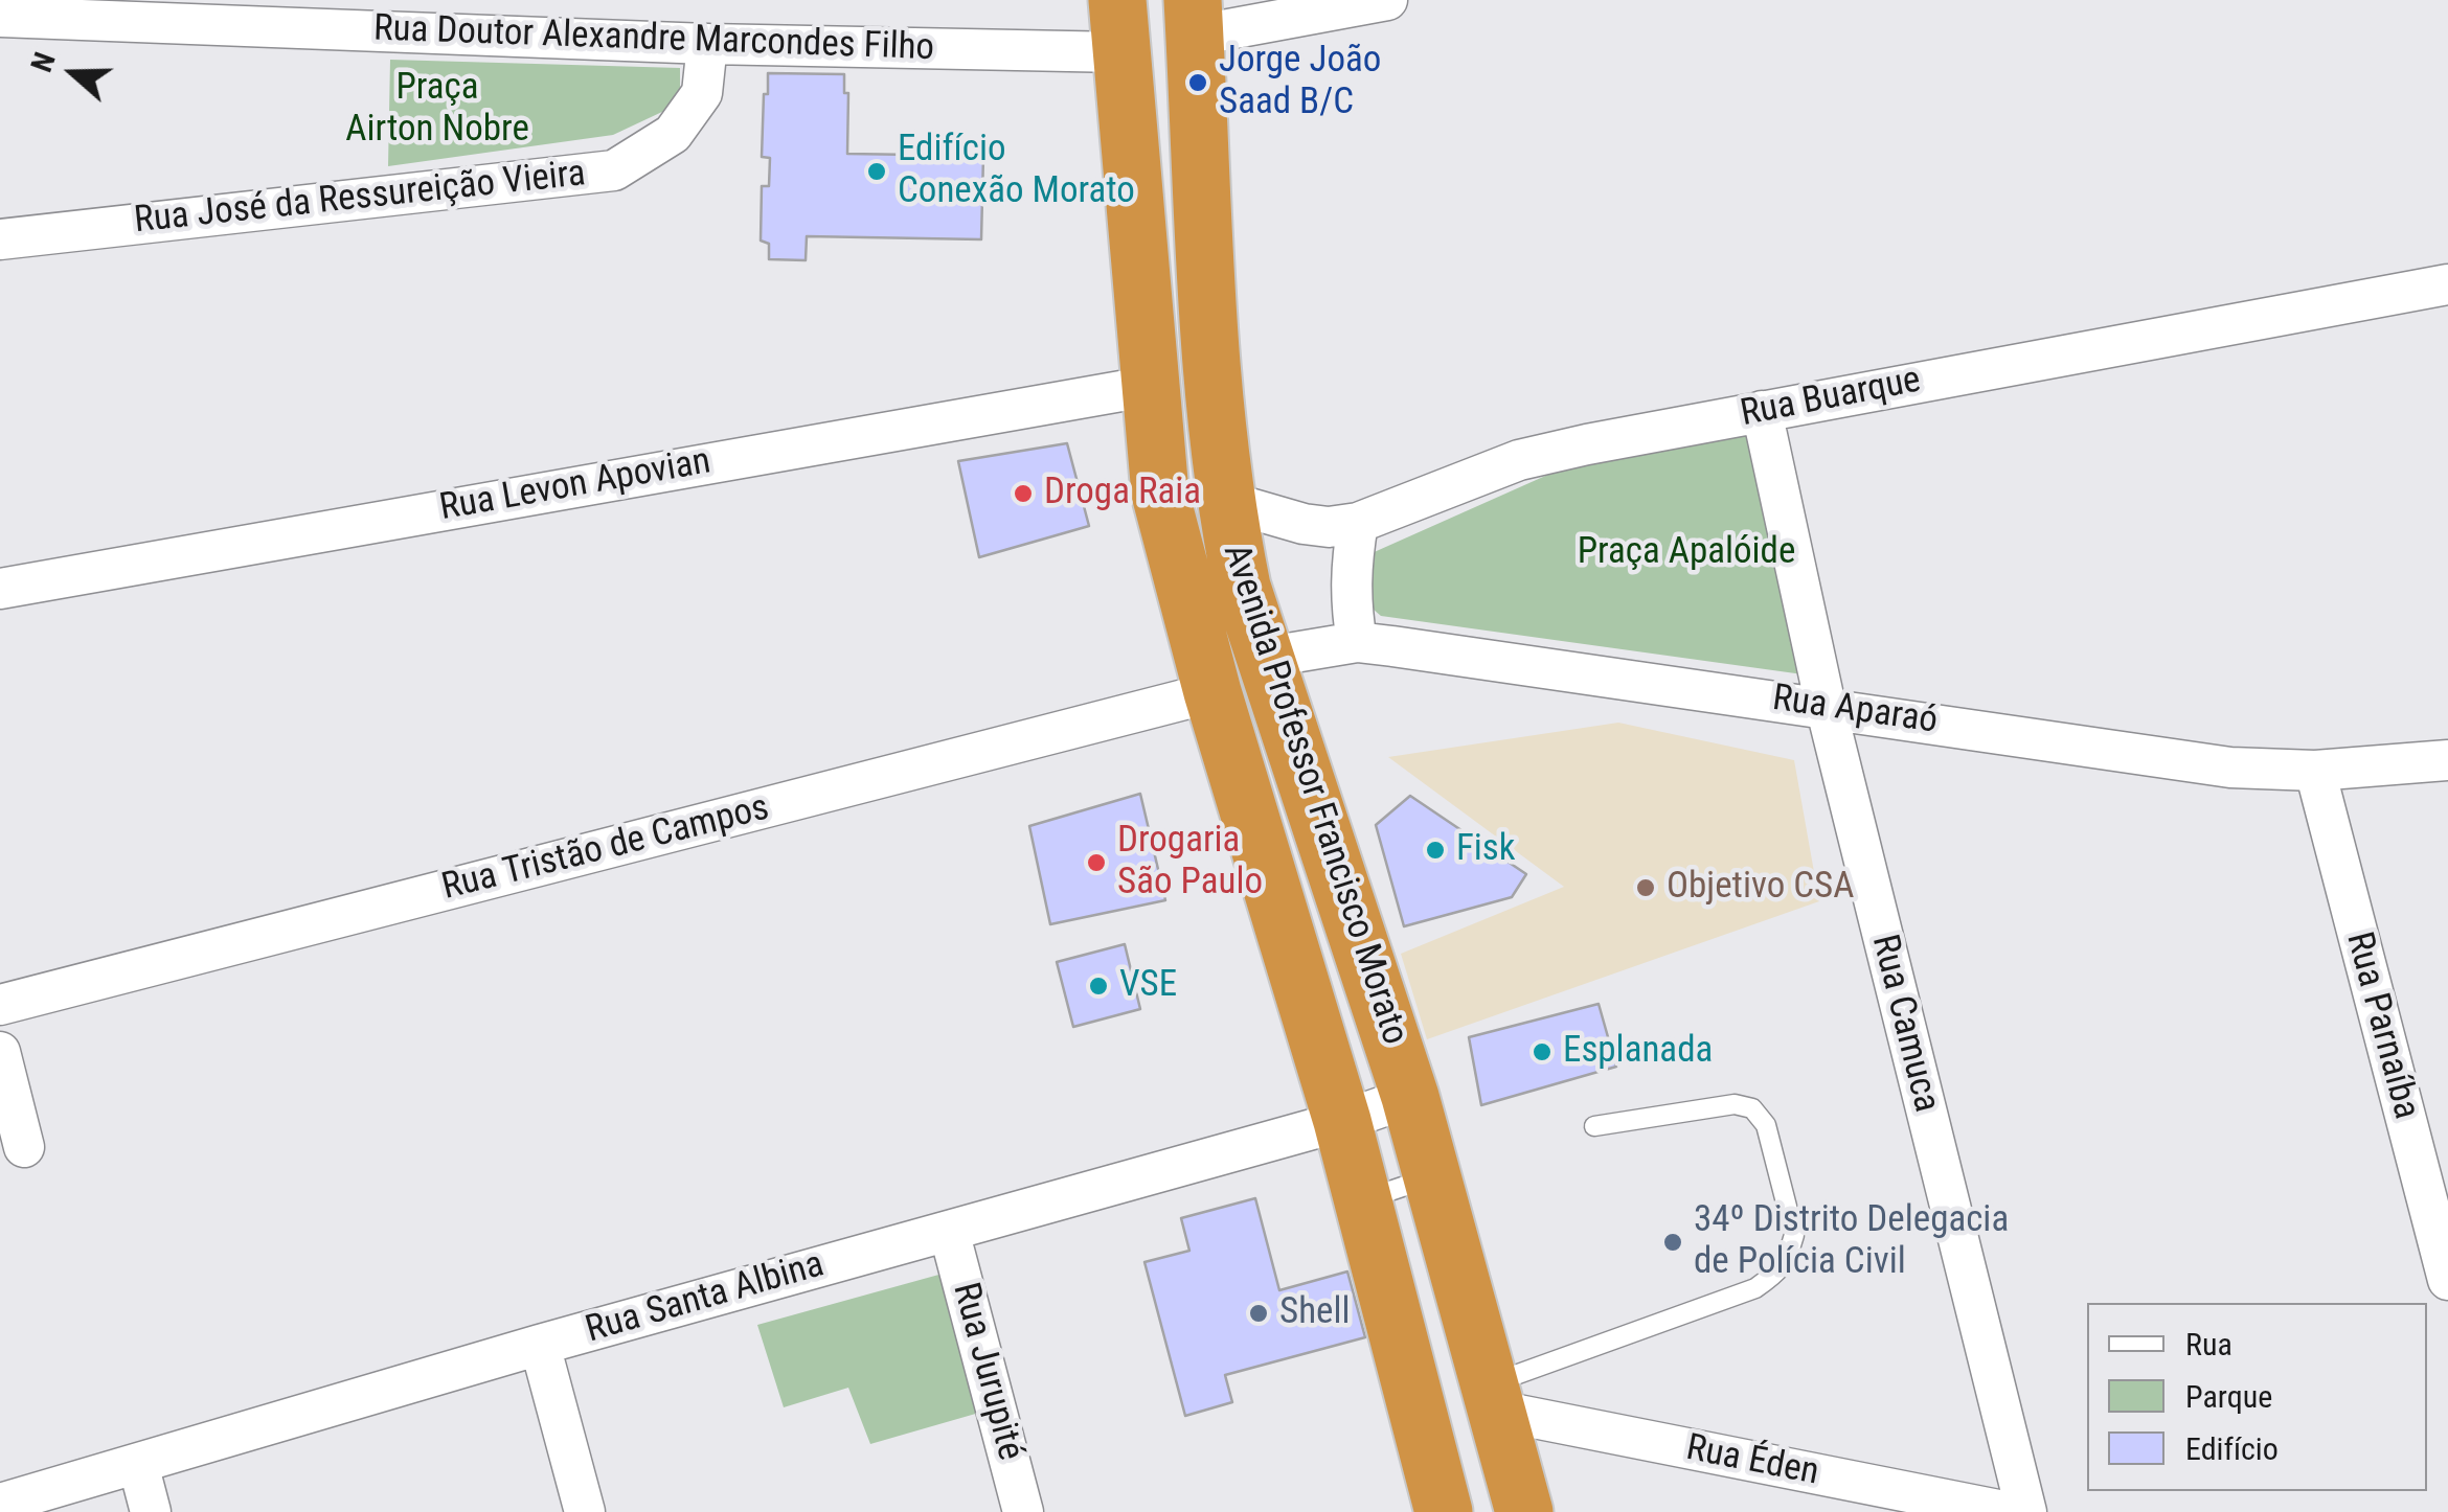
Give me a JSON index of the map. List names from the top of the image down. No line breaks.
{"streets":{"highway":["Avenida Professor Francisco Morato"],"street":["Rua Doutor Alexandre Marcondes Filho","Rua José da Ressureição Vieira","Rua Buarque","Rua Levon Apovian","Rua Aparaó","Rua Tristão de Campos","Rua Camuca","Rua Parnaíba","Rua Santa Albina","Rua Jurupité","Rua Éden"]},"crossings":[["Rua Doutor Alexandre Marcondes Filho","Rua José da Ressureição Vieira"],["Rua Doutor Alexandre Marcondes Filho","Avenida Professor Francisco Morato"],["Rua Buarque","Avenida Professor Francisco Morato"],["Rua Buarque","Rua Camuca"],["Rua Levon Apovian","Avenida Professor Francisco Morato"],["Rua Aparaó","Avenida Professor Francisco Morato"],["Rua Aparaó","Rua Camuca"],["Rua Aparaó","Rua Parnaíba"],["Avenida Professor Francisco Morato","Rua Tristão de Campos"],["Avenida Professor Francisco Morato","Rua Santa Albina"],["Avenida Professor Francisco Morato","Rua Éden"],["Rua Santa Albina","Rua Jurupité"]],"parks":["Praça Airton Nobre","Praça Apalóide"],"places":["Jorge João Saad B/C","Edifício Conexão Morato","Droga Raia","Fisk","Drogaria São Paulo","Objetivo CSA","VSE","Esplanada","34º Distrito Delegacia de Polícia Civil","Shell"],"legend":["Rua","Parque","Edifício"],"north":"left"}
